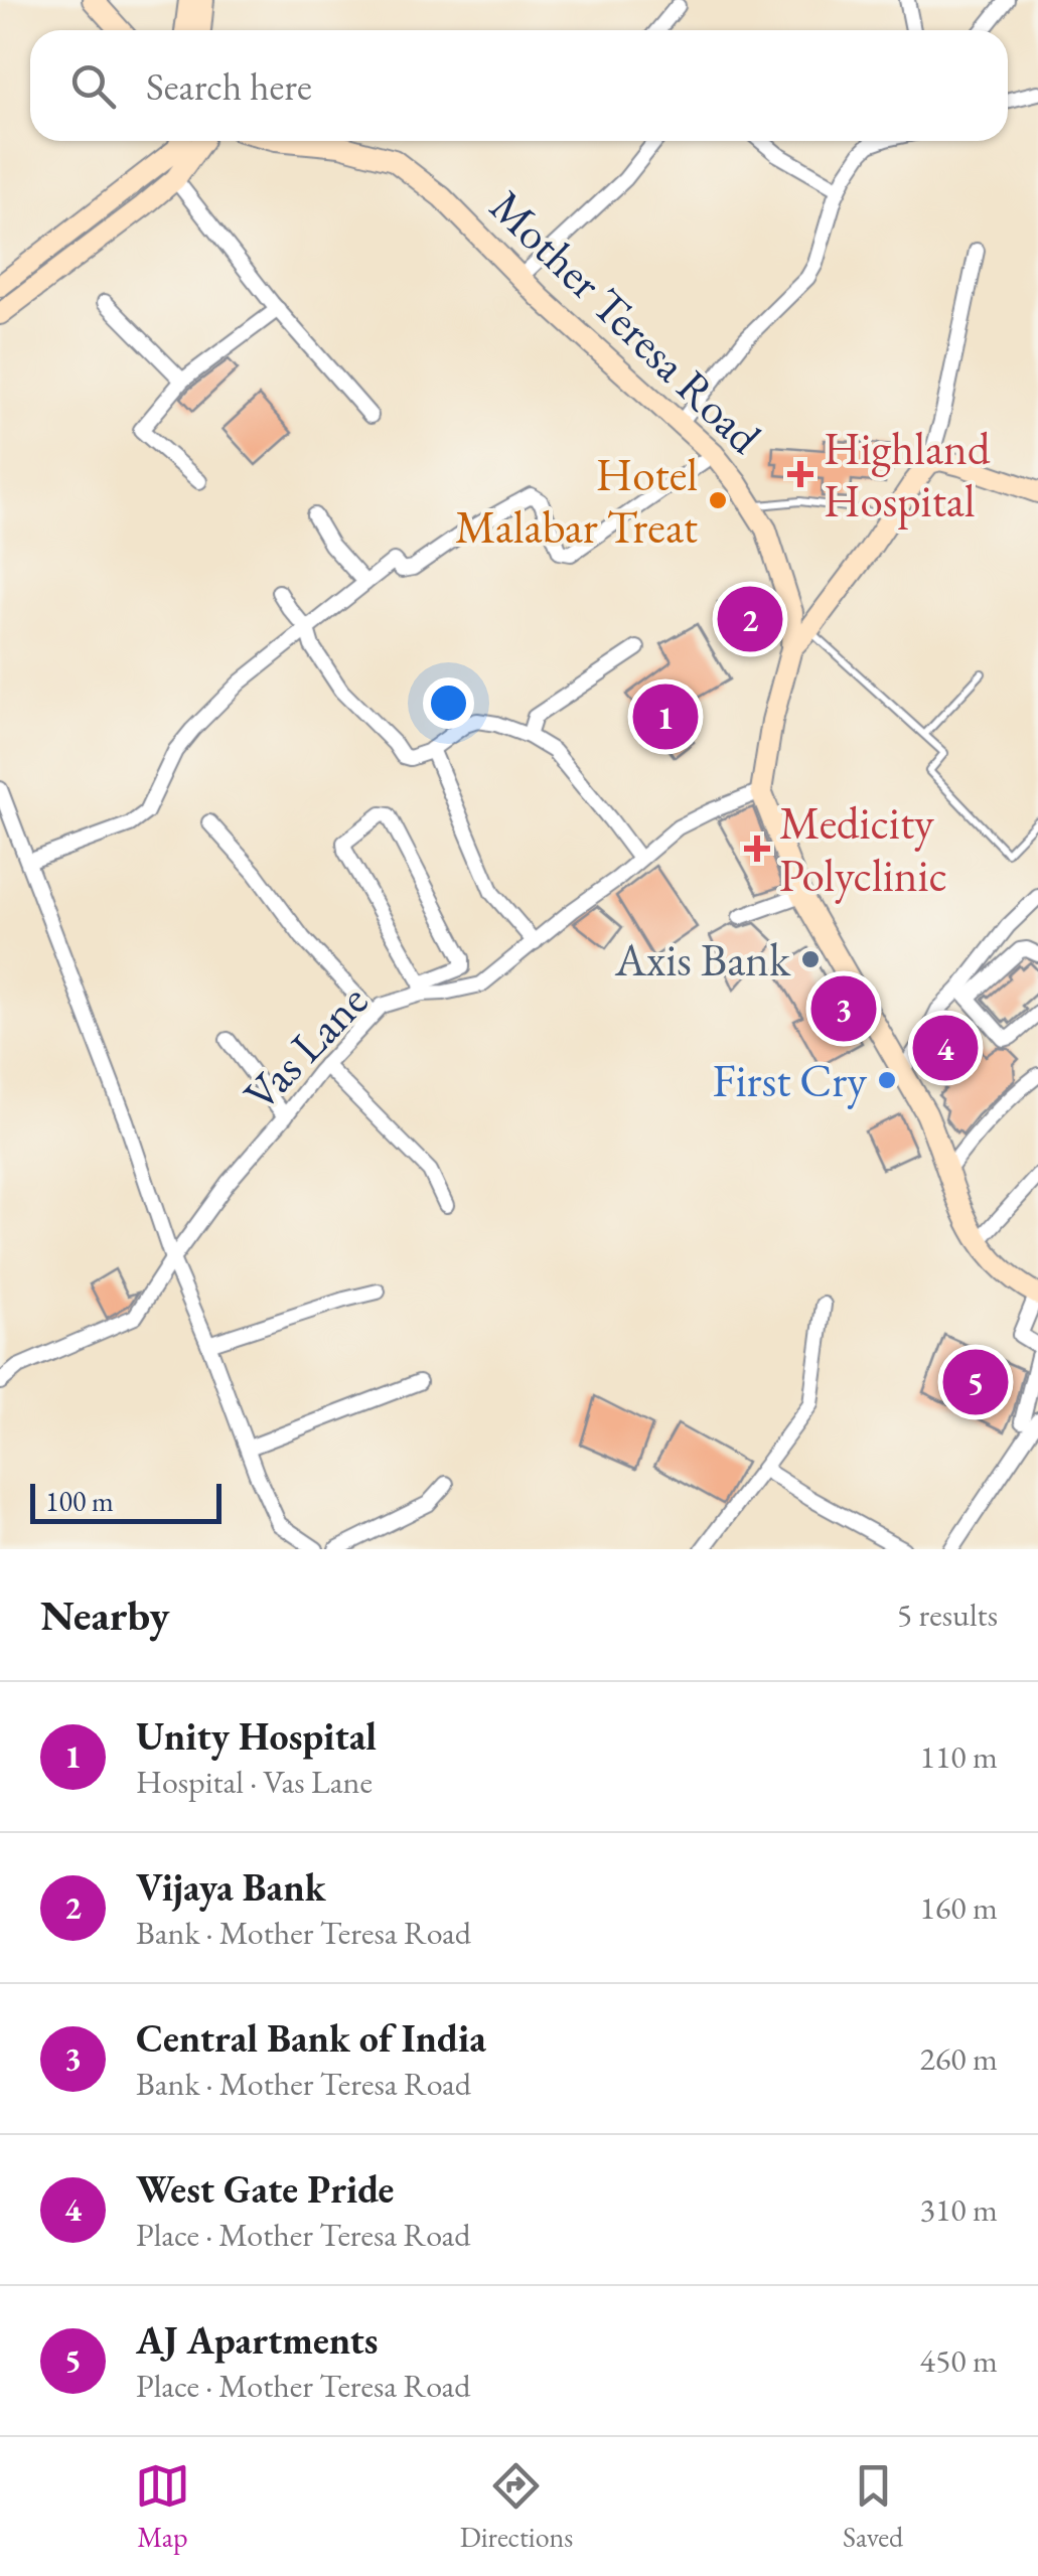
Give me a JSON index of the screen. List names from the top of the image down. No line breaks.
{"streets":{"main road":["Mother Teresa Road"],"street":["Vas Lane"]},"crossings":[["Mother Teresa Road","Vas Lane"]],"places":{"health":["Highland Hospital","Medicity Polyclinic"],"other":["Hotel Malabar Treat","Axis Bank","First Cry"]},"scale_bar":"100 m","page":{"search":"Search here","pins":["2","1","3","4","5"],"scale":"100 m","heading":["Nearby","5 results"],"list":[{"mark":"1","name":"Unity Hospital","note":"Hospital · Vas Lane","value":"110 m"},{"mark":"2","name":"Vijaya Bank","note":"Bank · Mother Teresa Road","value":"160 m"},{"mark":"3","name":"Central Bank of India","note":"Bank · Mother Teresa Road","value":"260 m"},{"mark":"4","name":"West Gate Pride","note":"Place · Mother Teresa Road","value":"310 m"},{"mark":"5","name":"AJ Apartments","note":"Place · Mother Teresa Road","value":"450 m"}],"nav":["Map","Directions","Saved"]}}
